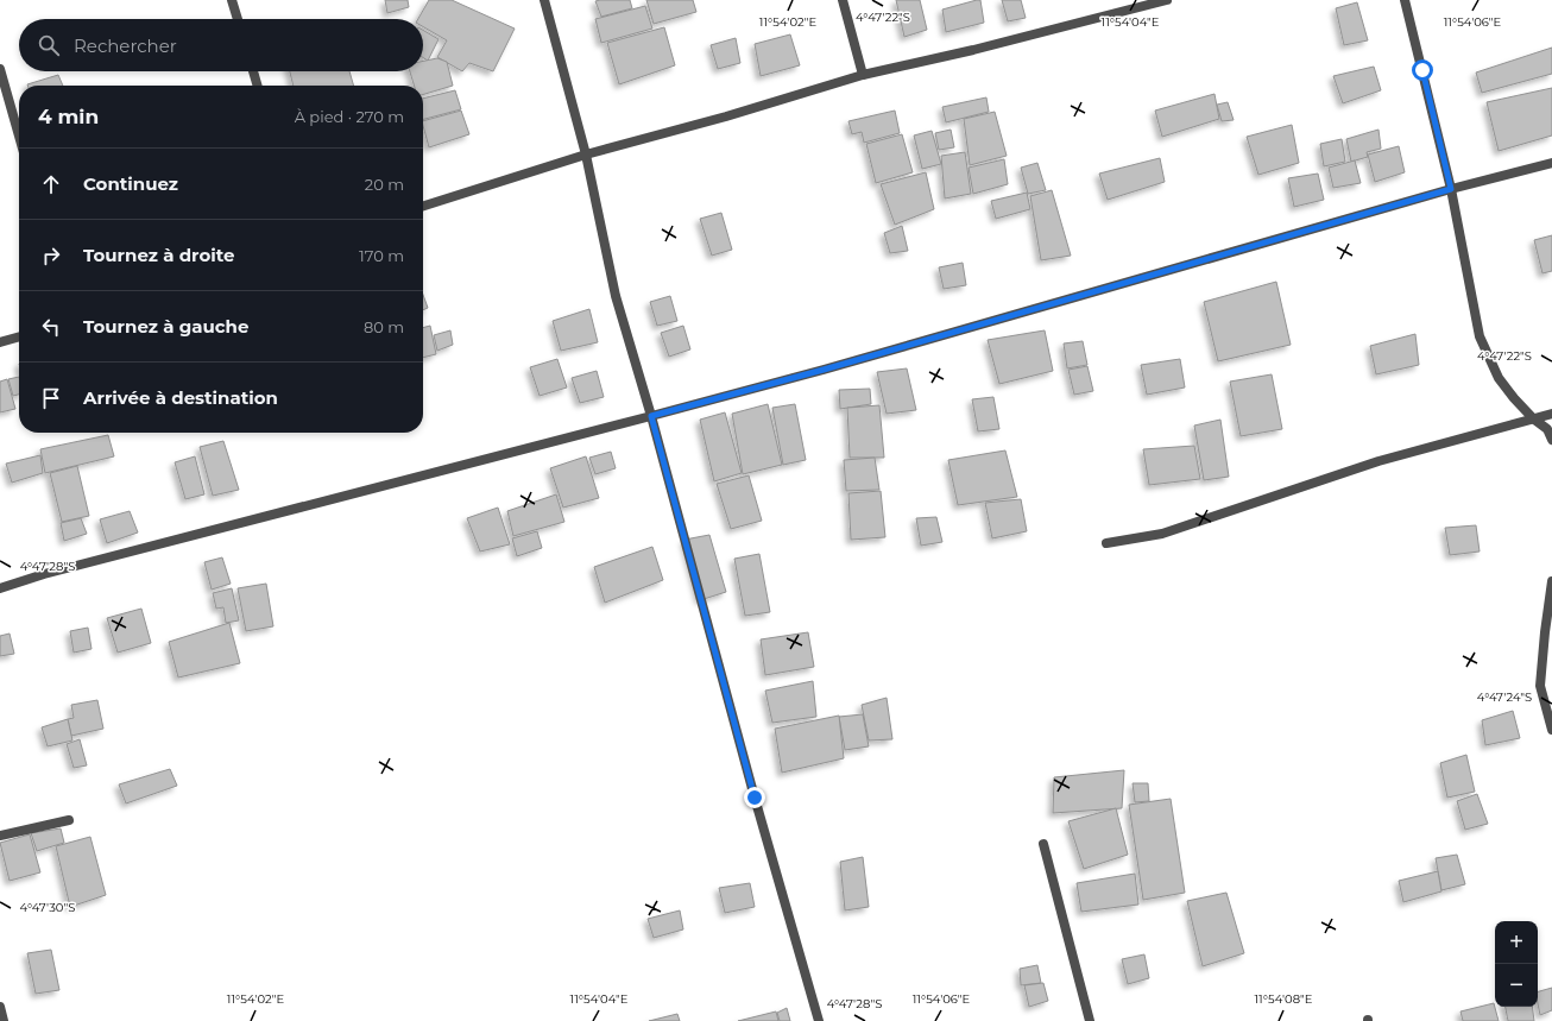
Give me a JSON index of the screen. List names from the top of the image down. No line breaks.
{"page":{"search":"Rechercher","heading":["4 min","À pied · 270 m"],"list":[["Continuez","20 m"],["Tournez à droite","170 m"],["Tournez à gauche","80 m"],"Arrivée à destination"],"map_buttons":["+","−"]},"coordinates":["4°47'22\"S","11°54'02\"E","11°54'04\"E","11°54'06\"E","4°47'28\"S","4°47'24\"S","4°47'30\"S","11°54'08\"E"]}
